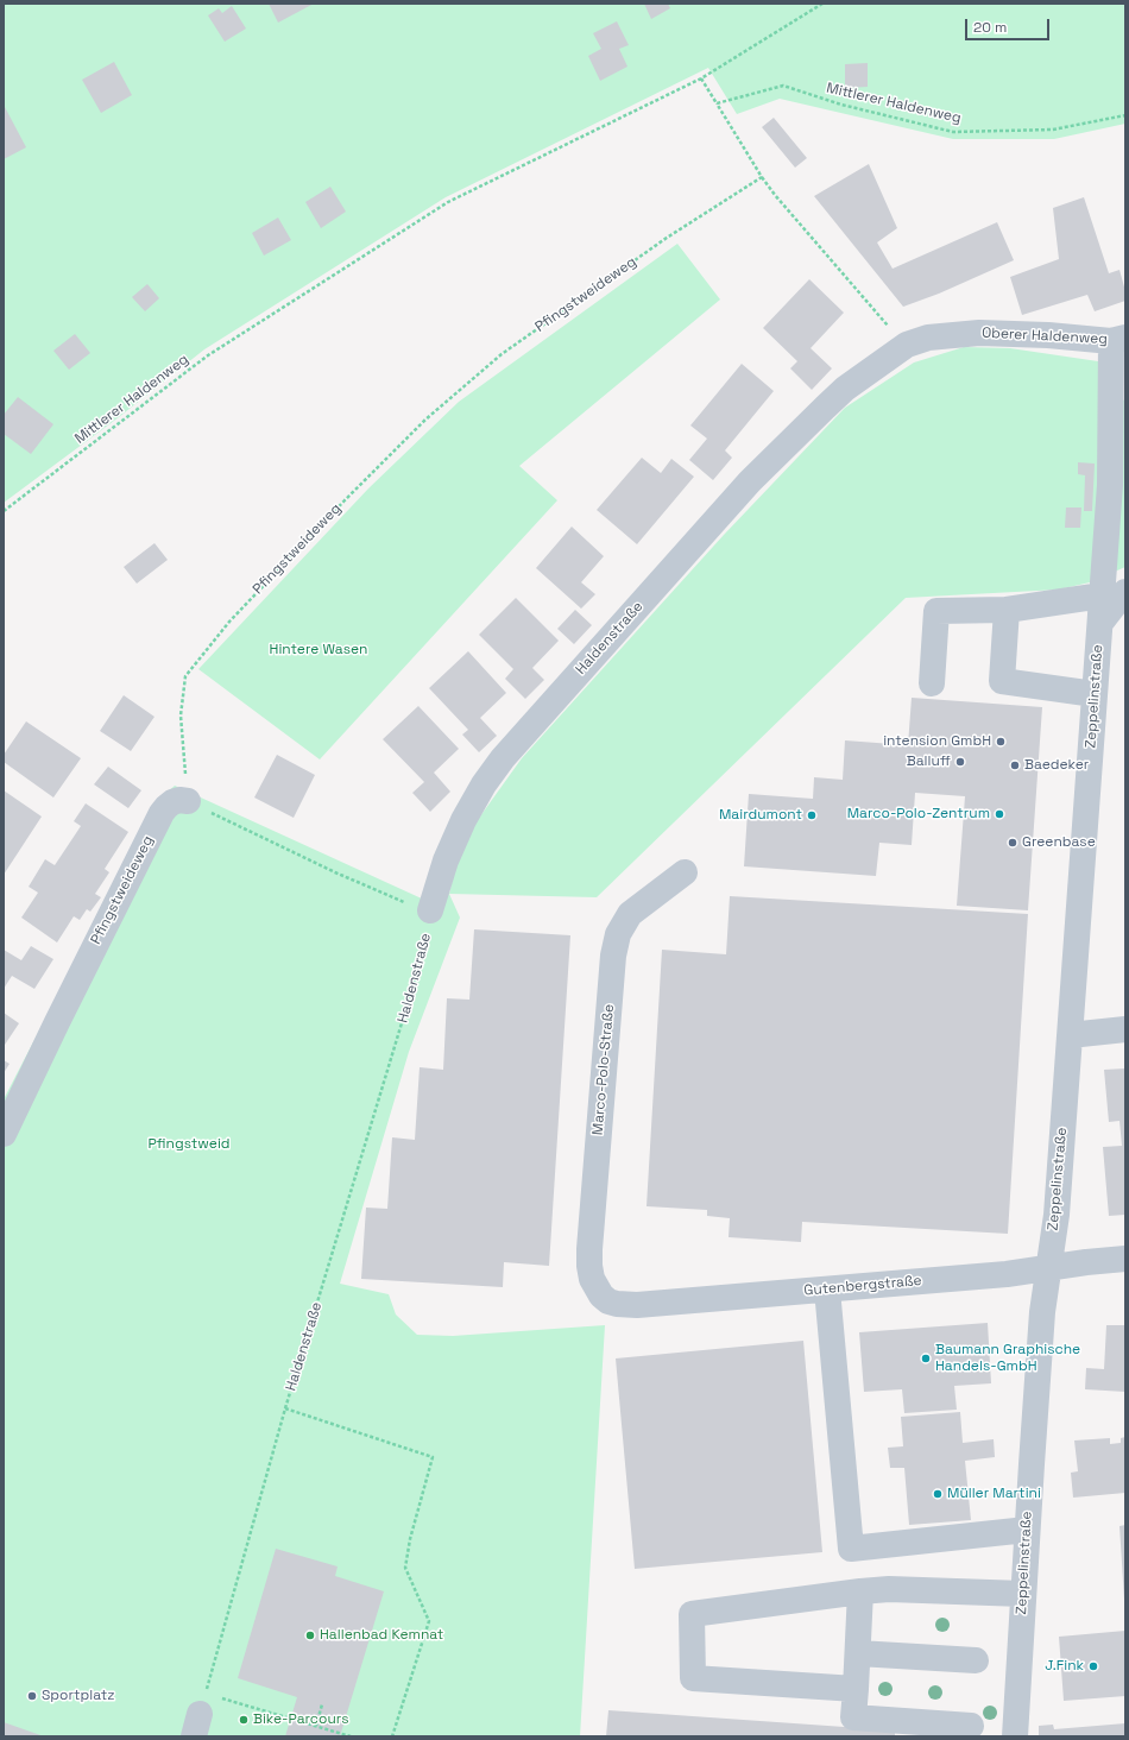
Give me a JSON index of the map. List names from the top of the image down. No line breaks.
{"streets":{"street":["Pfingstweideweg","Oberer Haldenweg","Haldenstraße","Zeppelinstraße","Marco-Polo-Straße","Gutenbergstraße"],"path":["Mittlerer Haldenweg"]},"crossings":[["Oberer Haldenweg","Haldenstraße"],["Zeppelinstraße","Gutenbergstraße"],["Marco-Polo-Straße","Gutenbergstraße"]],"parks":["Hintere Wasen","Pfingstweid"],"places":["intension GmbH","Balluff","Baedeker","Marco-Polo-Zentrum","Mairdumont","Greenbase","Baumann Graphische Handels-GmbH","Müller Martini","Hallenbad Kemnat","J.Fink","Sportplatz","Bike-Parcours"],"scale_bar":"20 m"}
